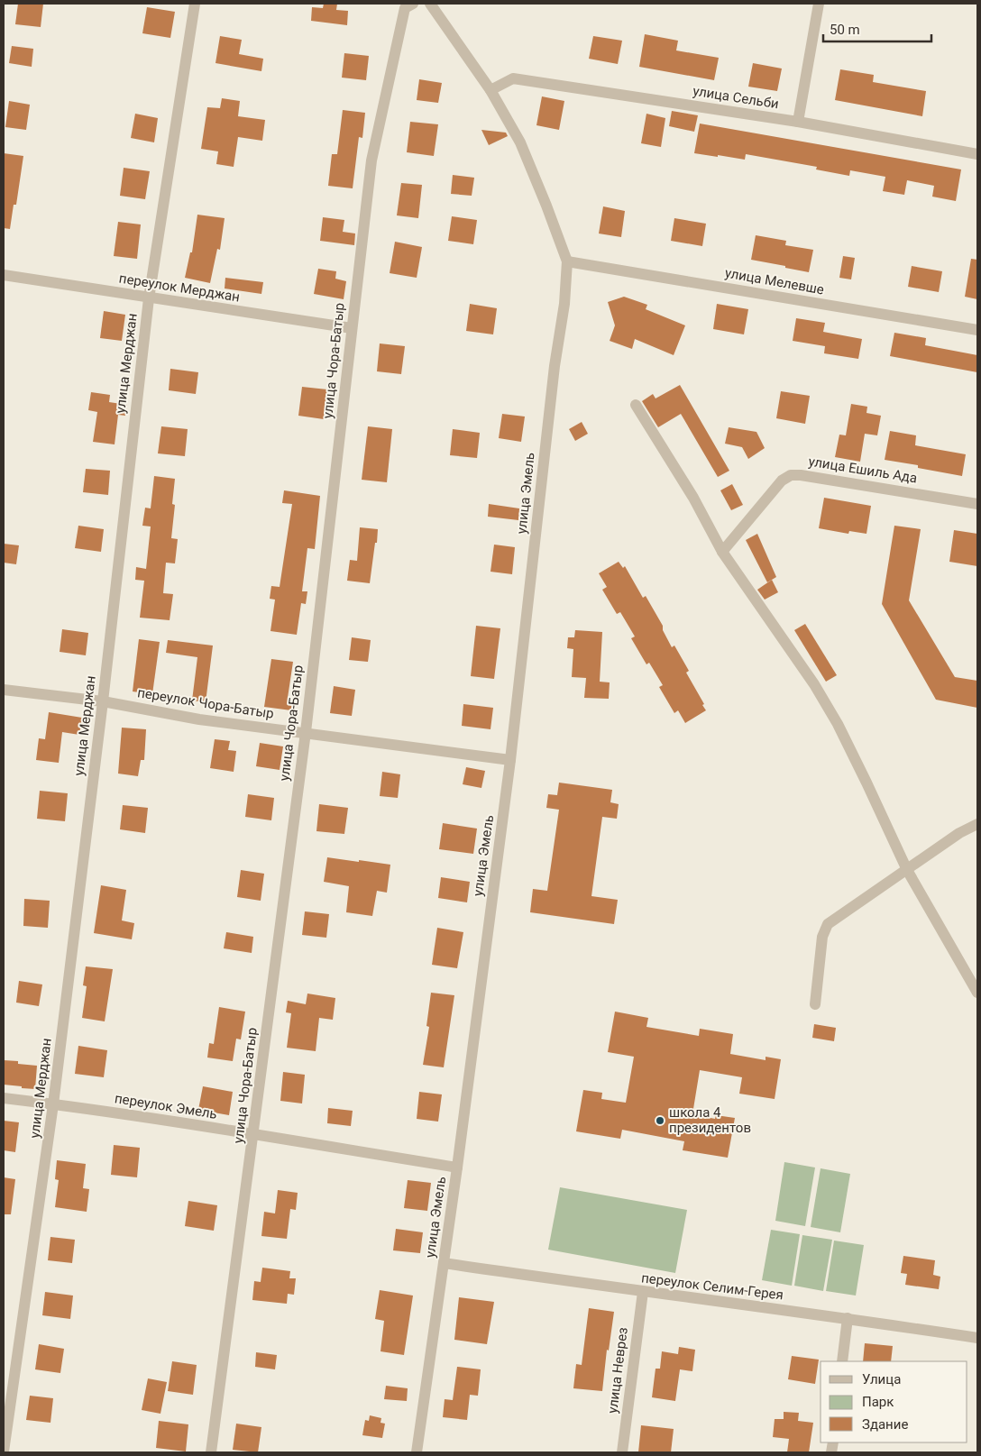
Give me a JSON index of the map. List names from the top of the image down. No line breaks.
{"streets":{"street":["улица Сельби","улица Мелевше","переулок Мерджан","улица Чора-Батыр","улица Мерджан","улица Ешиль Ада","улица Эмель","переулок Чора-Батыр","переулок Эмель","переулок Селим-Герея","улица Неврез"]},"crossings":[["улица Мелевше","улица Эмель"],["переулок Мерджан","улица Чора-Батыр"],["переулок Мерджан","улица Мерджан"],["улица Чора-Батыр","переулок Чора-Батыр"],["улица Чора-Батыр","переулок Эмель"],["улица Мерджан","переулок Чора-Батыр"],["улица Мерджан","переулок Эмель"],["улица Эмель","переулок Чора-Батыр"],["улица Эмель","переулок Эмель"],["улица Эмель","переулок Селим-Герея"],["переулок Селим-Герея","улица Неврез"]],"places":["школа 4 президентов"],"legend":["Улица","Парк","Здание"],"scale_bar":"50 m"}
